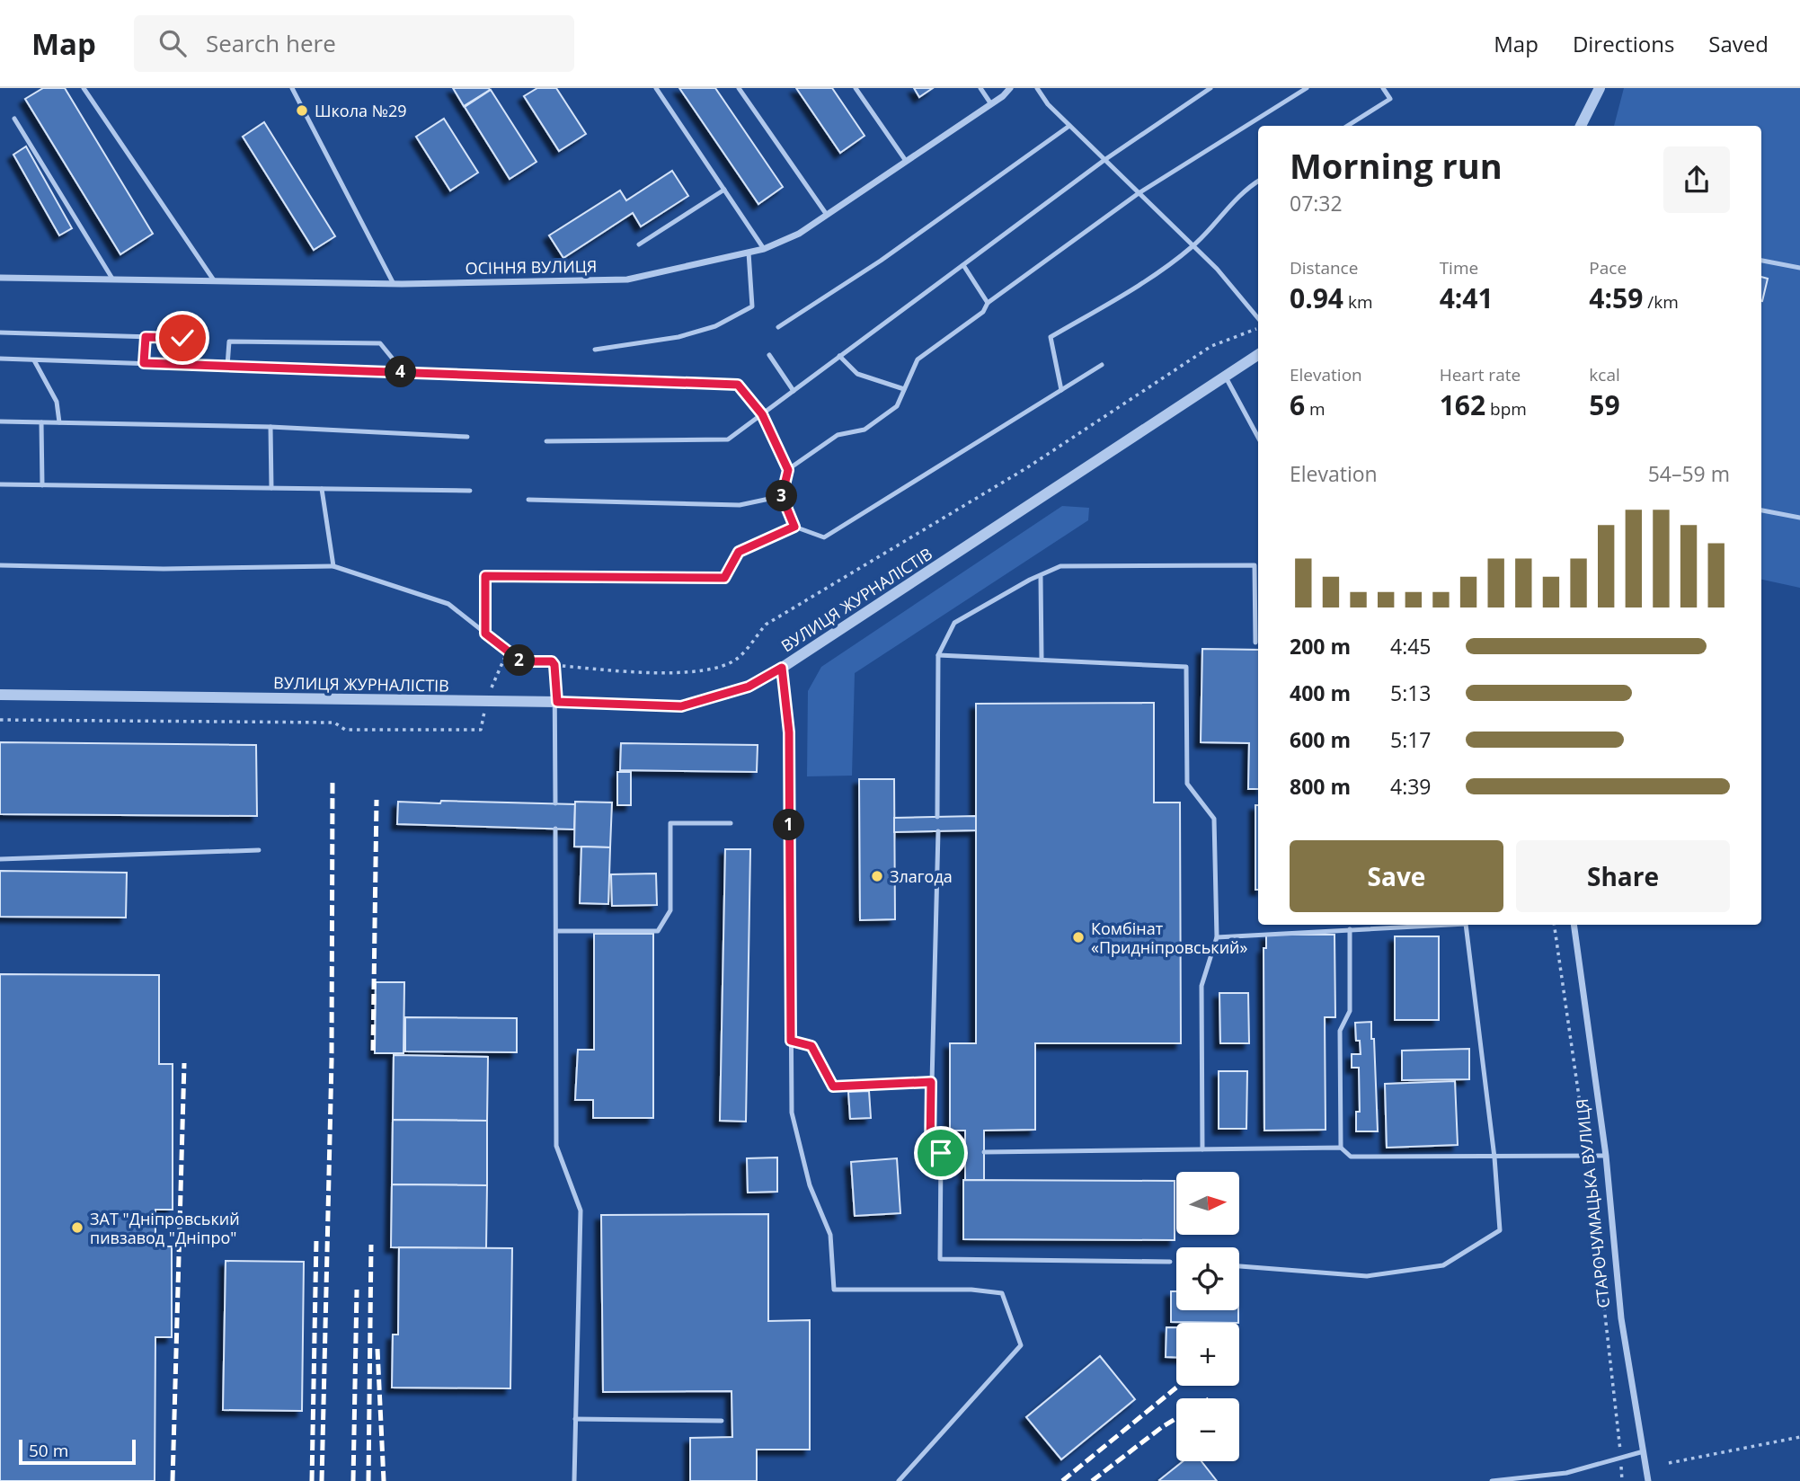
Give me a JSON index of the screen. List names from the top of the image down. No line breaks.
{"streets":{"street":["ОСІННЯ ВУЛИЦЯ","ВУЛИЦЯ ЖУРНАЛІСТІВ","СТАРОЧУМАЦЬКА ВУЛИЦЯ"]},"places":["Школа №29","Злагода","Комбінат «Придніпровський»","ЗАТ \"Дніпровський пивзавод \"Дніпро\""],"scale_bar":"50 m","north":"right","page":{"header":"Map","search":"Search here","nav":["Map","Directions","Saved"],"heading":["Morning run","07:32"],"stats":[["Distance","0.94 km"],["Time","4:41"],["Pace","4:59 /km"],["Elevation","6 m"],["Heart rate","162 bpm"],["kcal","59"]],"pins":["4","3","2","1"],"chart":["Elevation","54–59 m"],"list":[{"name":"200 m","note":"4:45"},{"name":"400 m","note":"5:13"},{"name":"600 m","note":"5:17"},{"name":"800 m","note":"4:39"}],"buttons":["Save","Share"],"map_buttons":["+","−"],"scale":"50 m"}}
